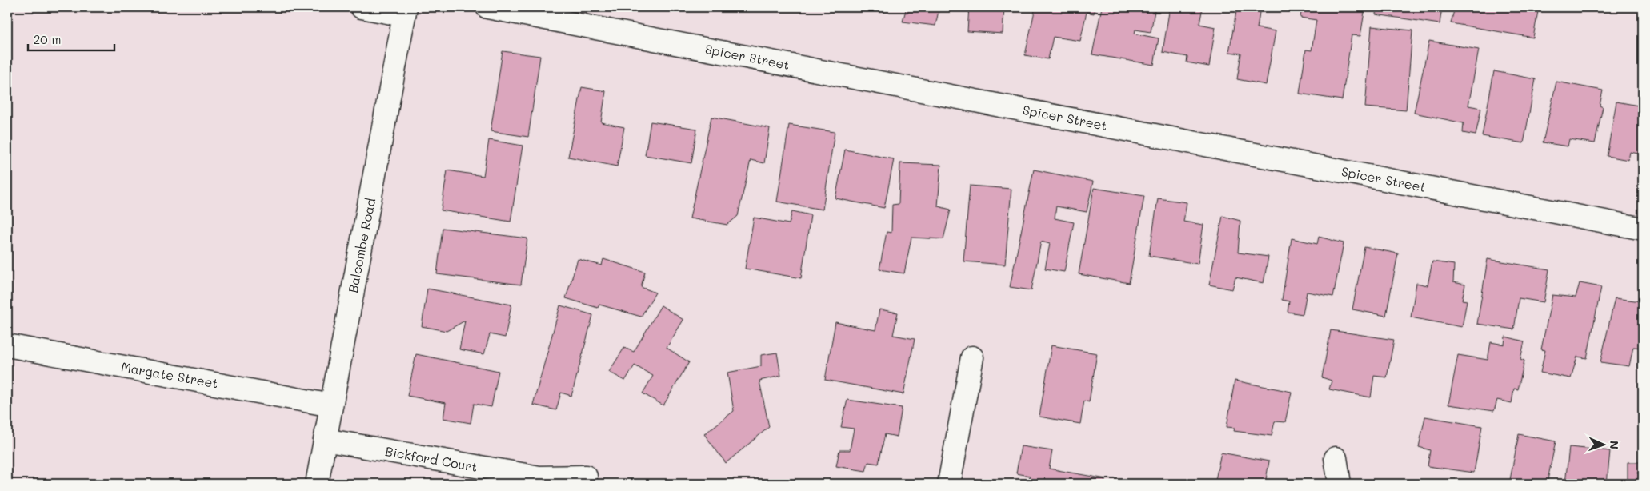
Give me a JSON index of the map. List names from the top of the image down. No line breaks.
{"streets":{"street":["Spicer Street","Balcombe Road","Margate Street","Bickford Court"]},"crossings":[["Balcombe Road","Margate Street"],["Balcombe Road","Bickford Court"]],"scale_bar":"20 m","north":"right"}
